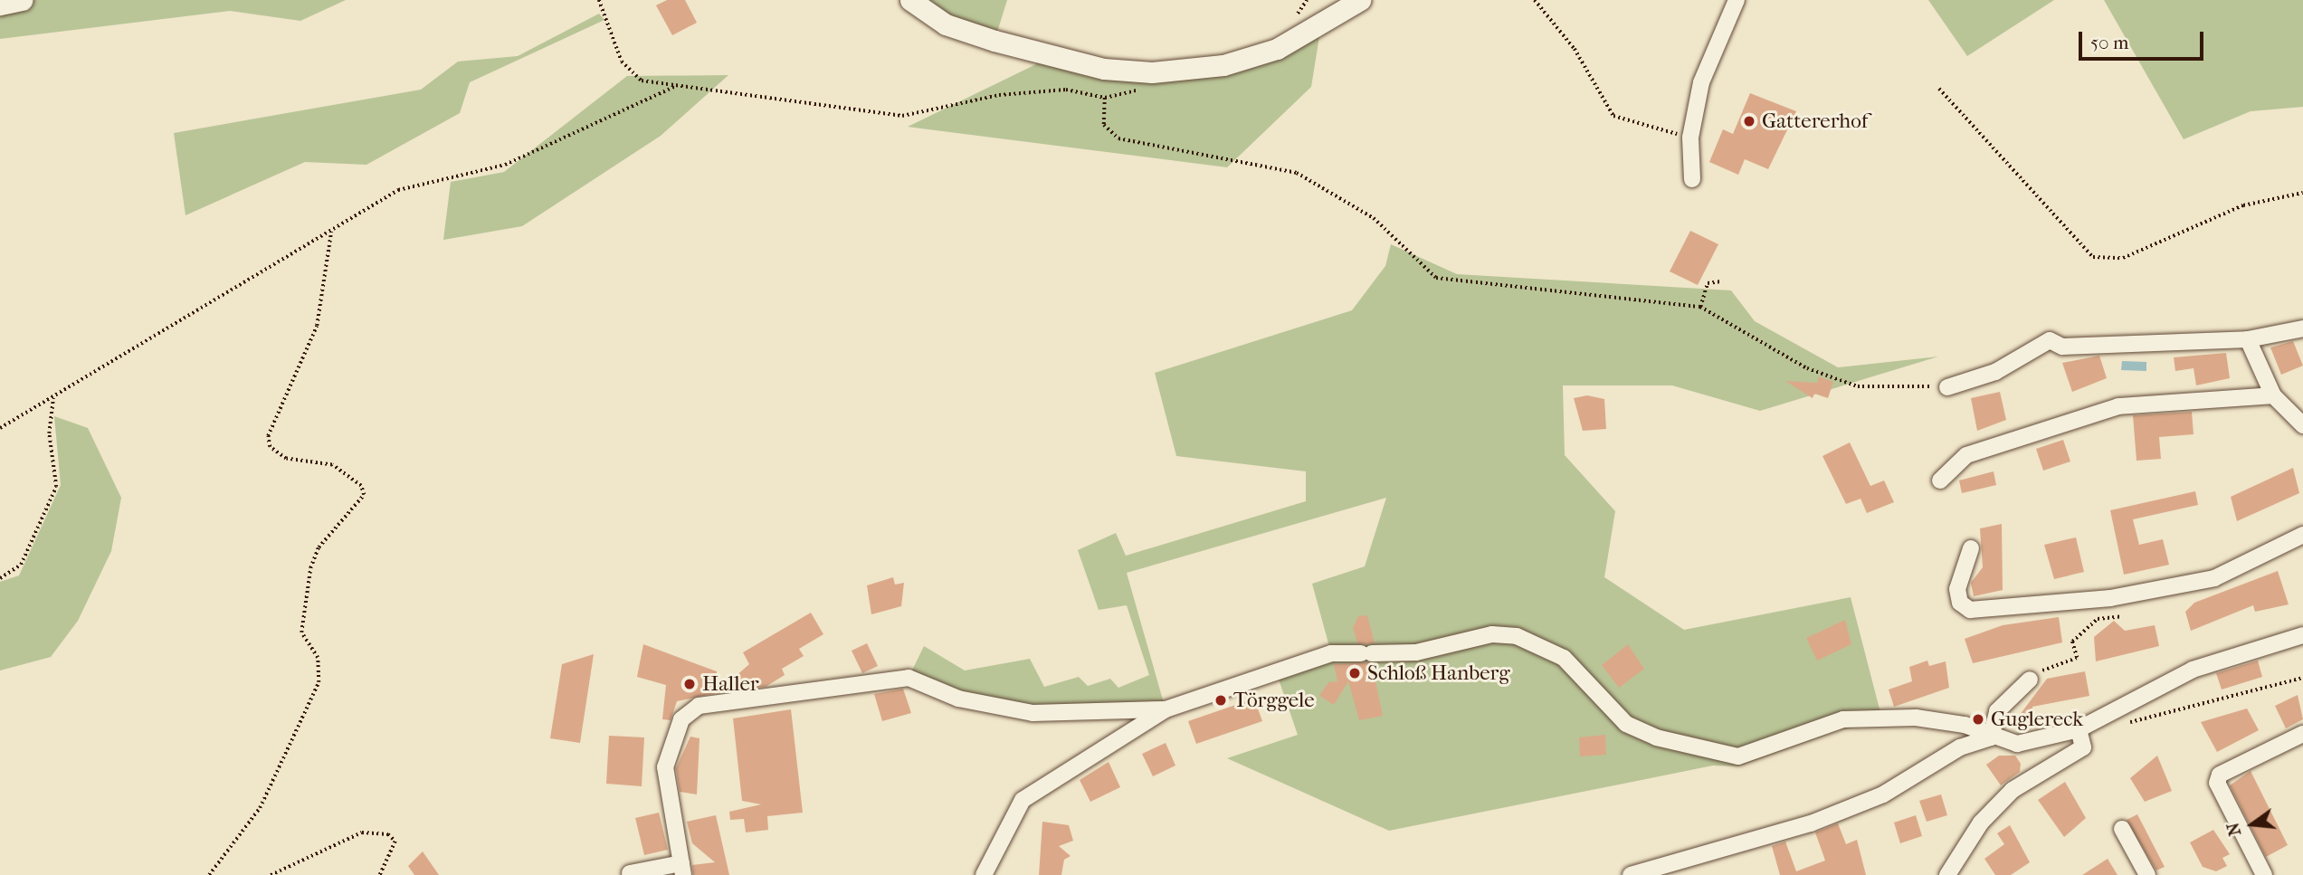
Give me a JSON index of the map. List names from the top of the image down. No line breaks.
{"places":["Gattererhof","Schloß Hanberg","Haller","Törggele","Guglereck"],"scale_bar":"50 m","north":"left"}
